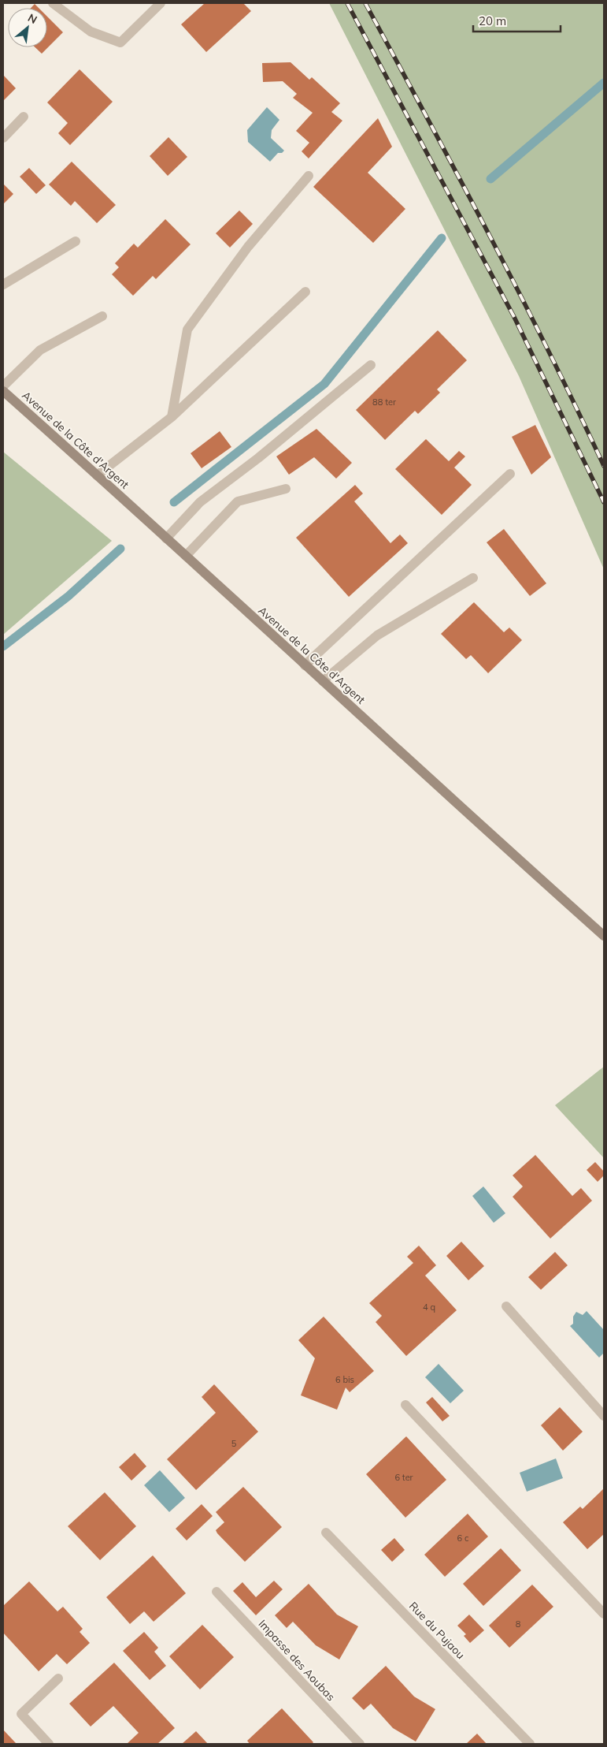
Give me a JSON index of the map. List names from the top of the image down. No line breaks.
{"streets":{"main road":["Avenue de la Côte d'Argent"],"street":["Rue du Pujaou","Impasse des Aoubas"]},"house_numbers":["88 ter","4 q","6 bis","5","6 ter","6 c","8"],"scale_bar":"20 m","north":"top right"}
